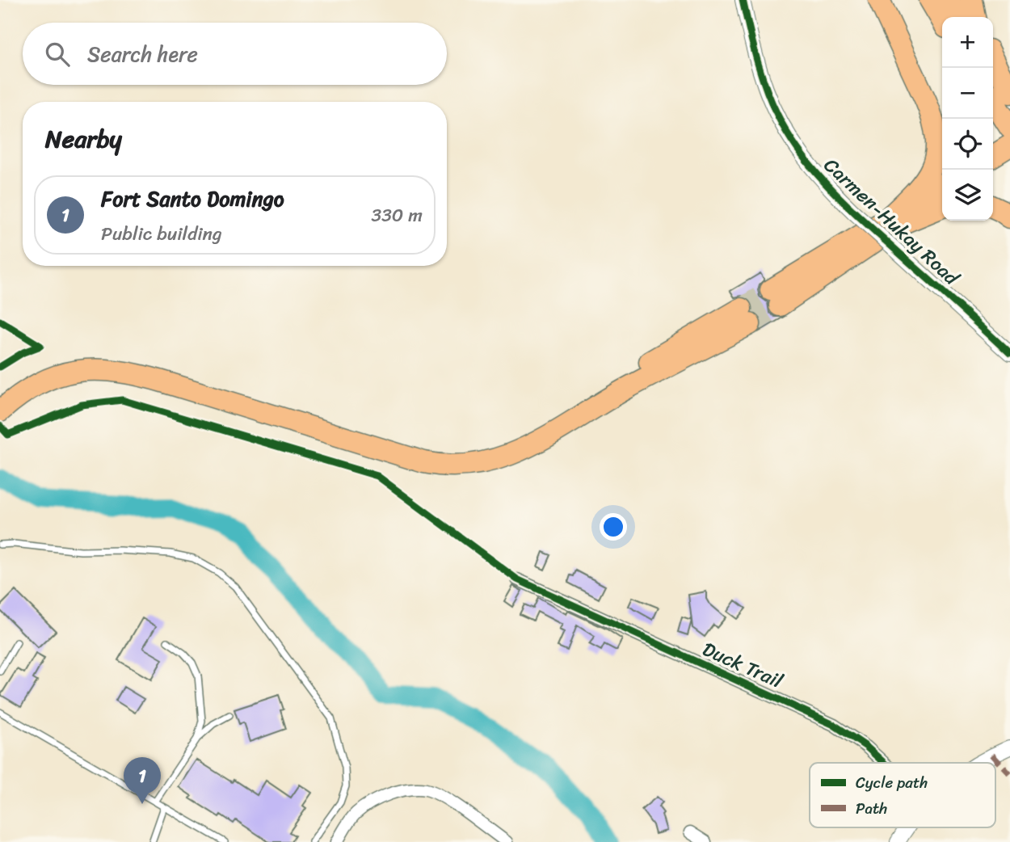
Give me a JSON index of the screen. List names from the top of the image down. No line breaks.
{"streets":{"street":["Carmen-Hukay Road","Duck Trail"]},"legend":["Cycle path","Path"],"page":{"map_buttons":["+","−"],"search":"Search here","heading":"Nearby","list":[{"mark":"1","name":"Fort Santo Domingo","note":"Public building","value":"330 m"}],"pins":"1"}}
